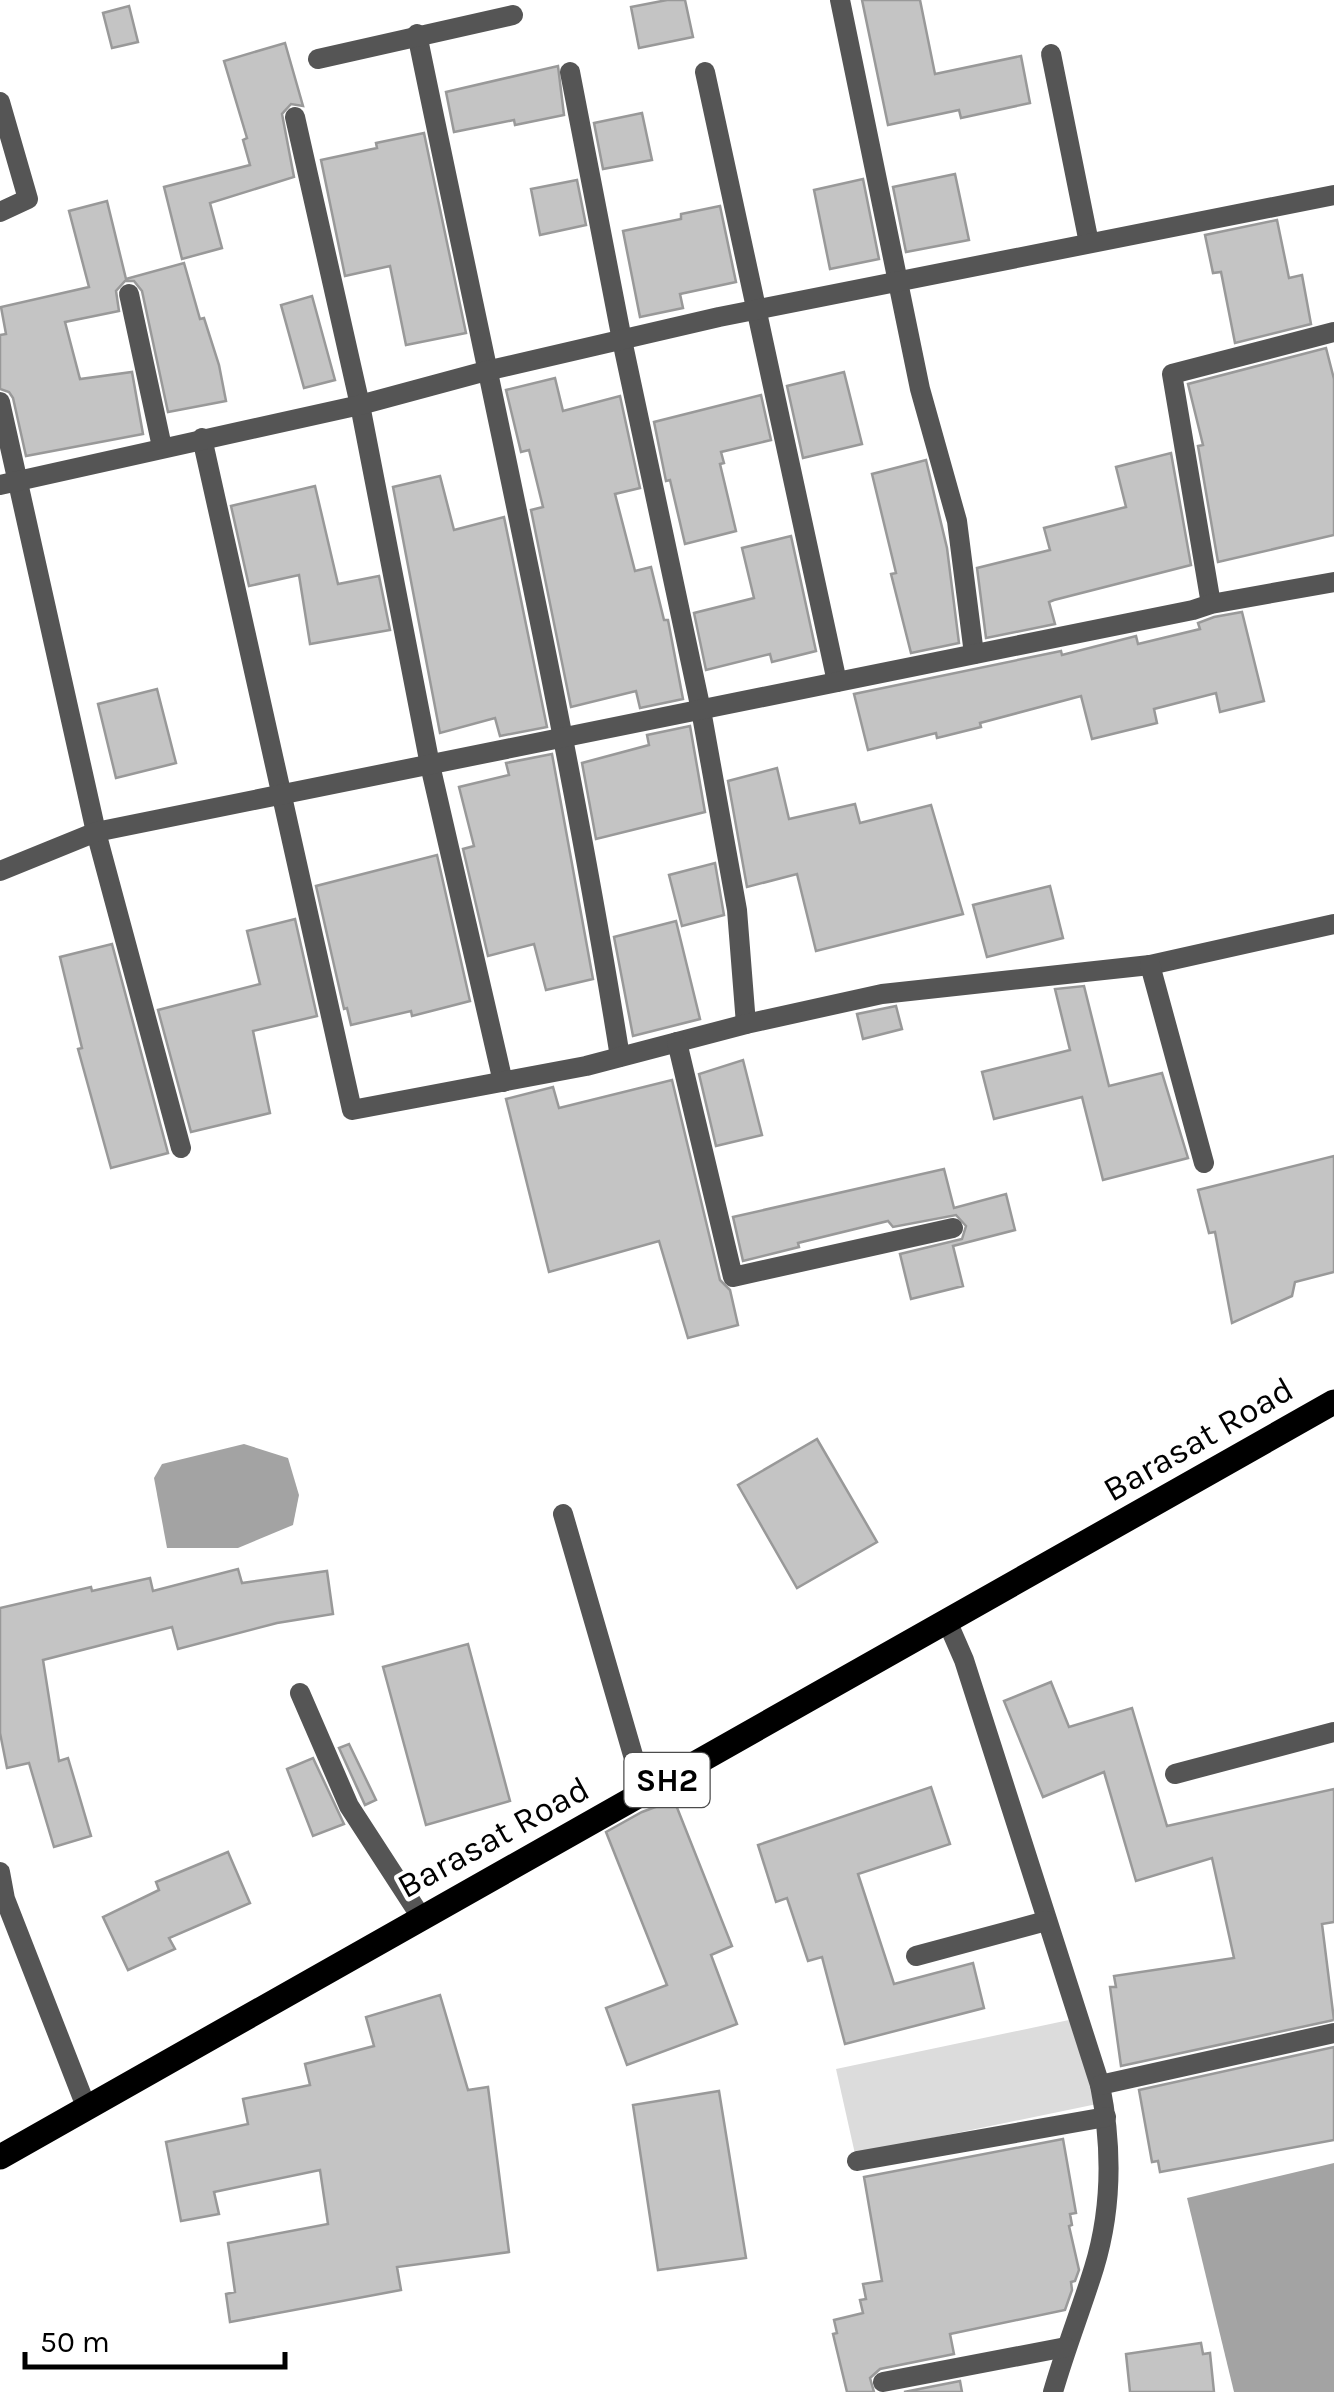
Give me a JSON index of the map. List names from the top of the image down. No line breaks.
{"streets":{"main road":["Barasat Road","SH2"]},"scale_bar":"50 m"}
